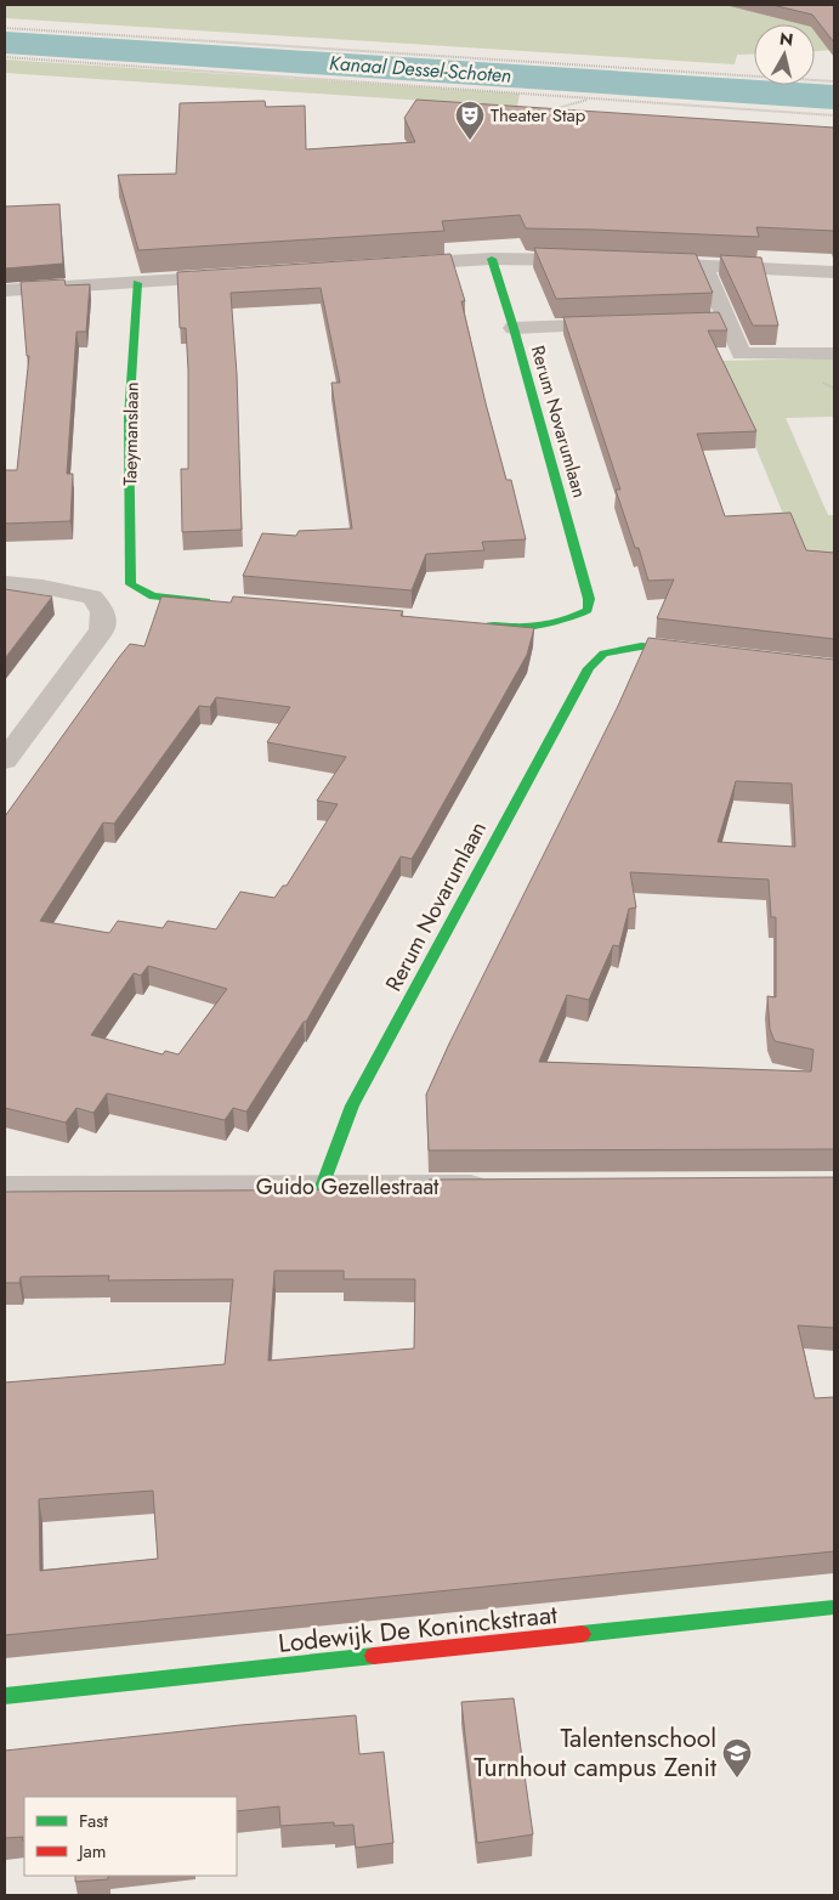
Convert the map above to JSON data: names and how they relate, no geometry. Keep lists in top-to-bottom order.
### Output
{
  "streets": {
    "street": [
      "Rerum Novarumlaan",
      "Taeymanslaan",
      "Guido Gezellestraat",
      "Lodewijk De Koninckstraat"
    ]
  },
  "crossings": [
    ["Rerum Novarumlaan", "Guido Gezellestraat"]
  ],
  "water": ["Kanaal Dessel-Schoten"],
  "places": {
    "theatre": ["Theater Stap"],
    "school or university": ["Talentenschool Turnhout campus Zenit"]
  },
  "legend": ["Fast", "Jam"],
  "north": "top"
}
